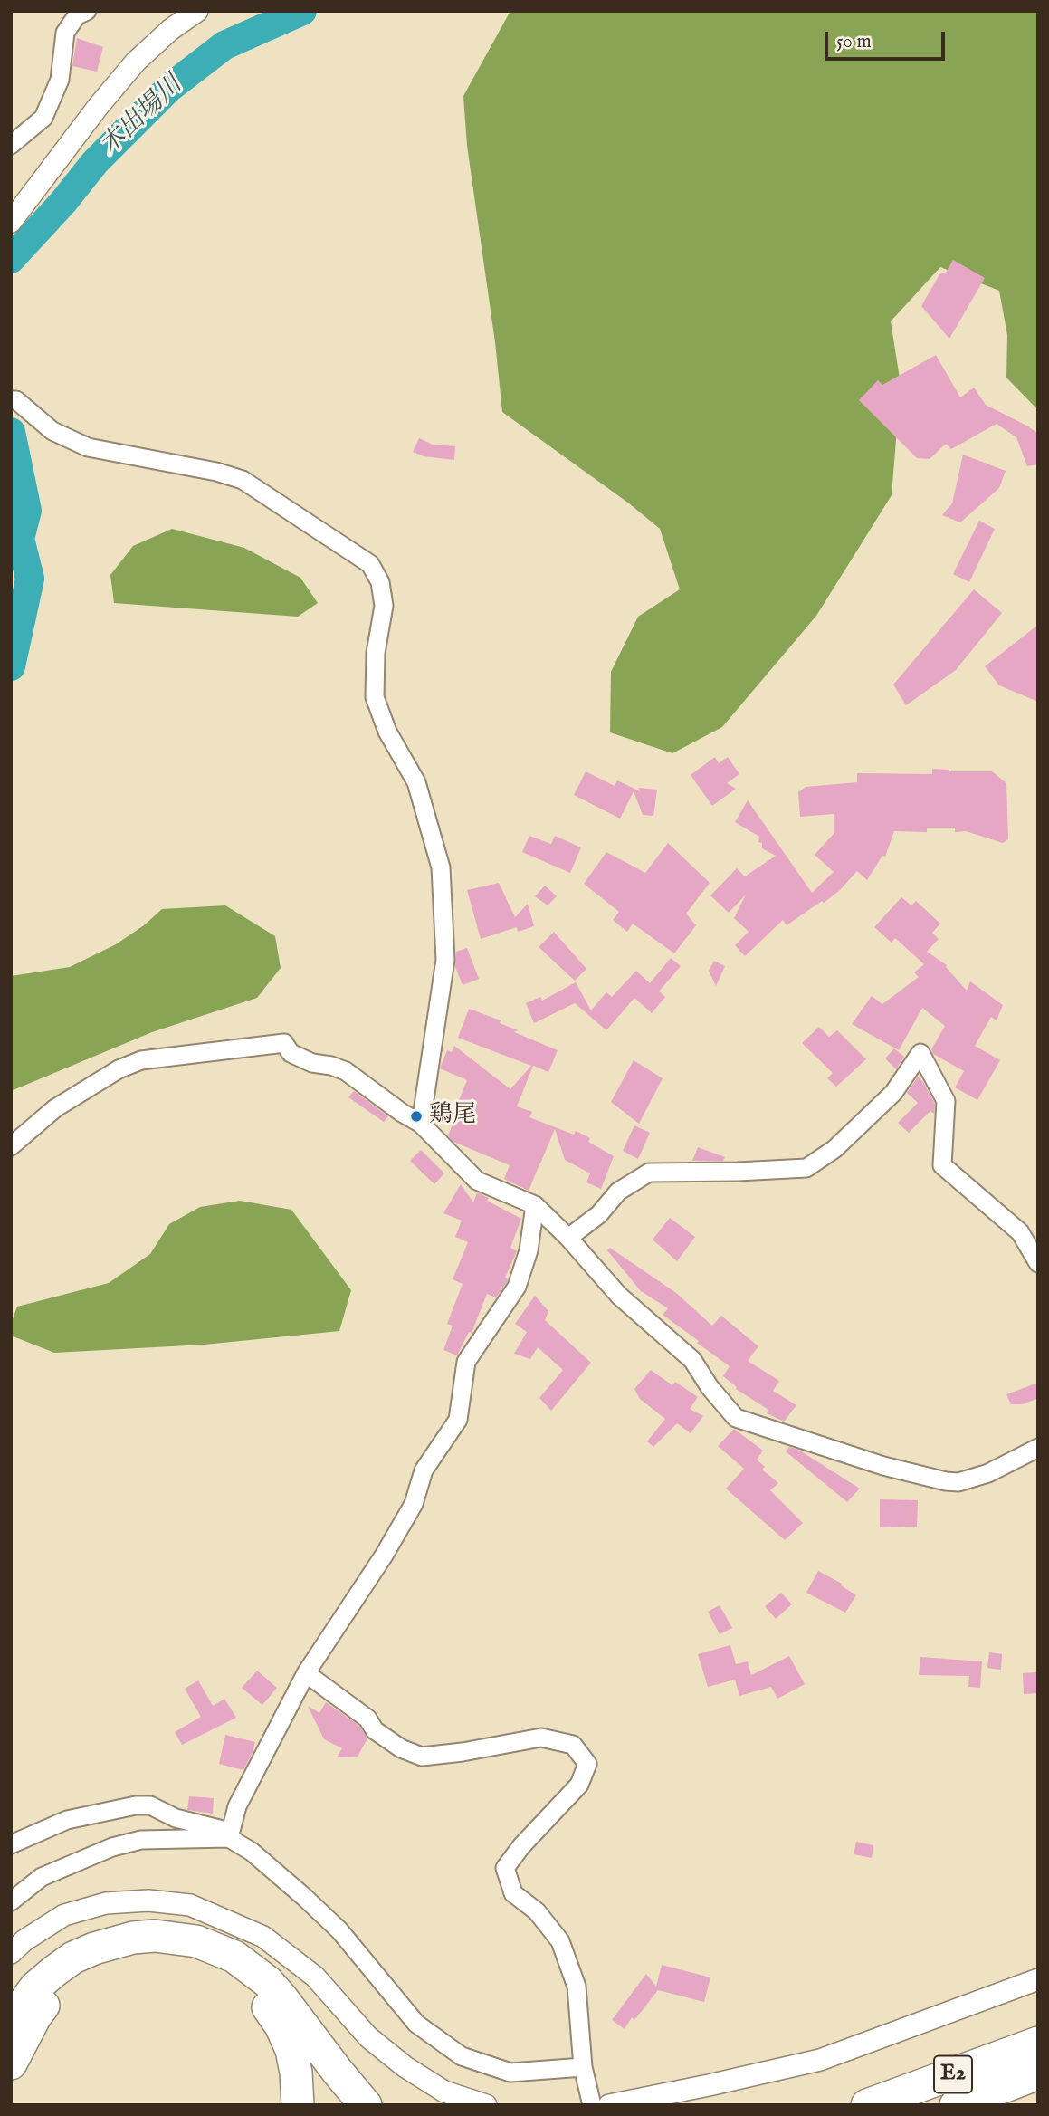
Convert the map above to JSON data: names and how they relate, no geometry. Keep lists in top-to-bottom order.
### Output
{
  "streets": {
    "highway": ["E2"]
  },
  "water": ["木出場川"],
  "places": ["鶏尾"],
  "scale_bar": "50 m"
}
